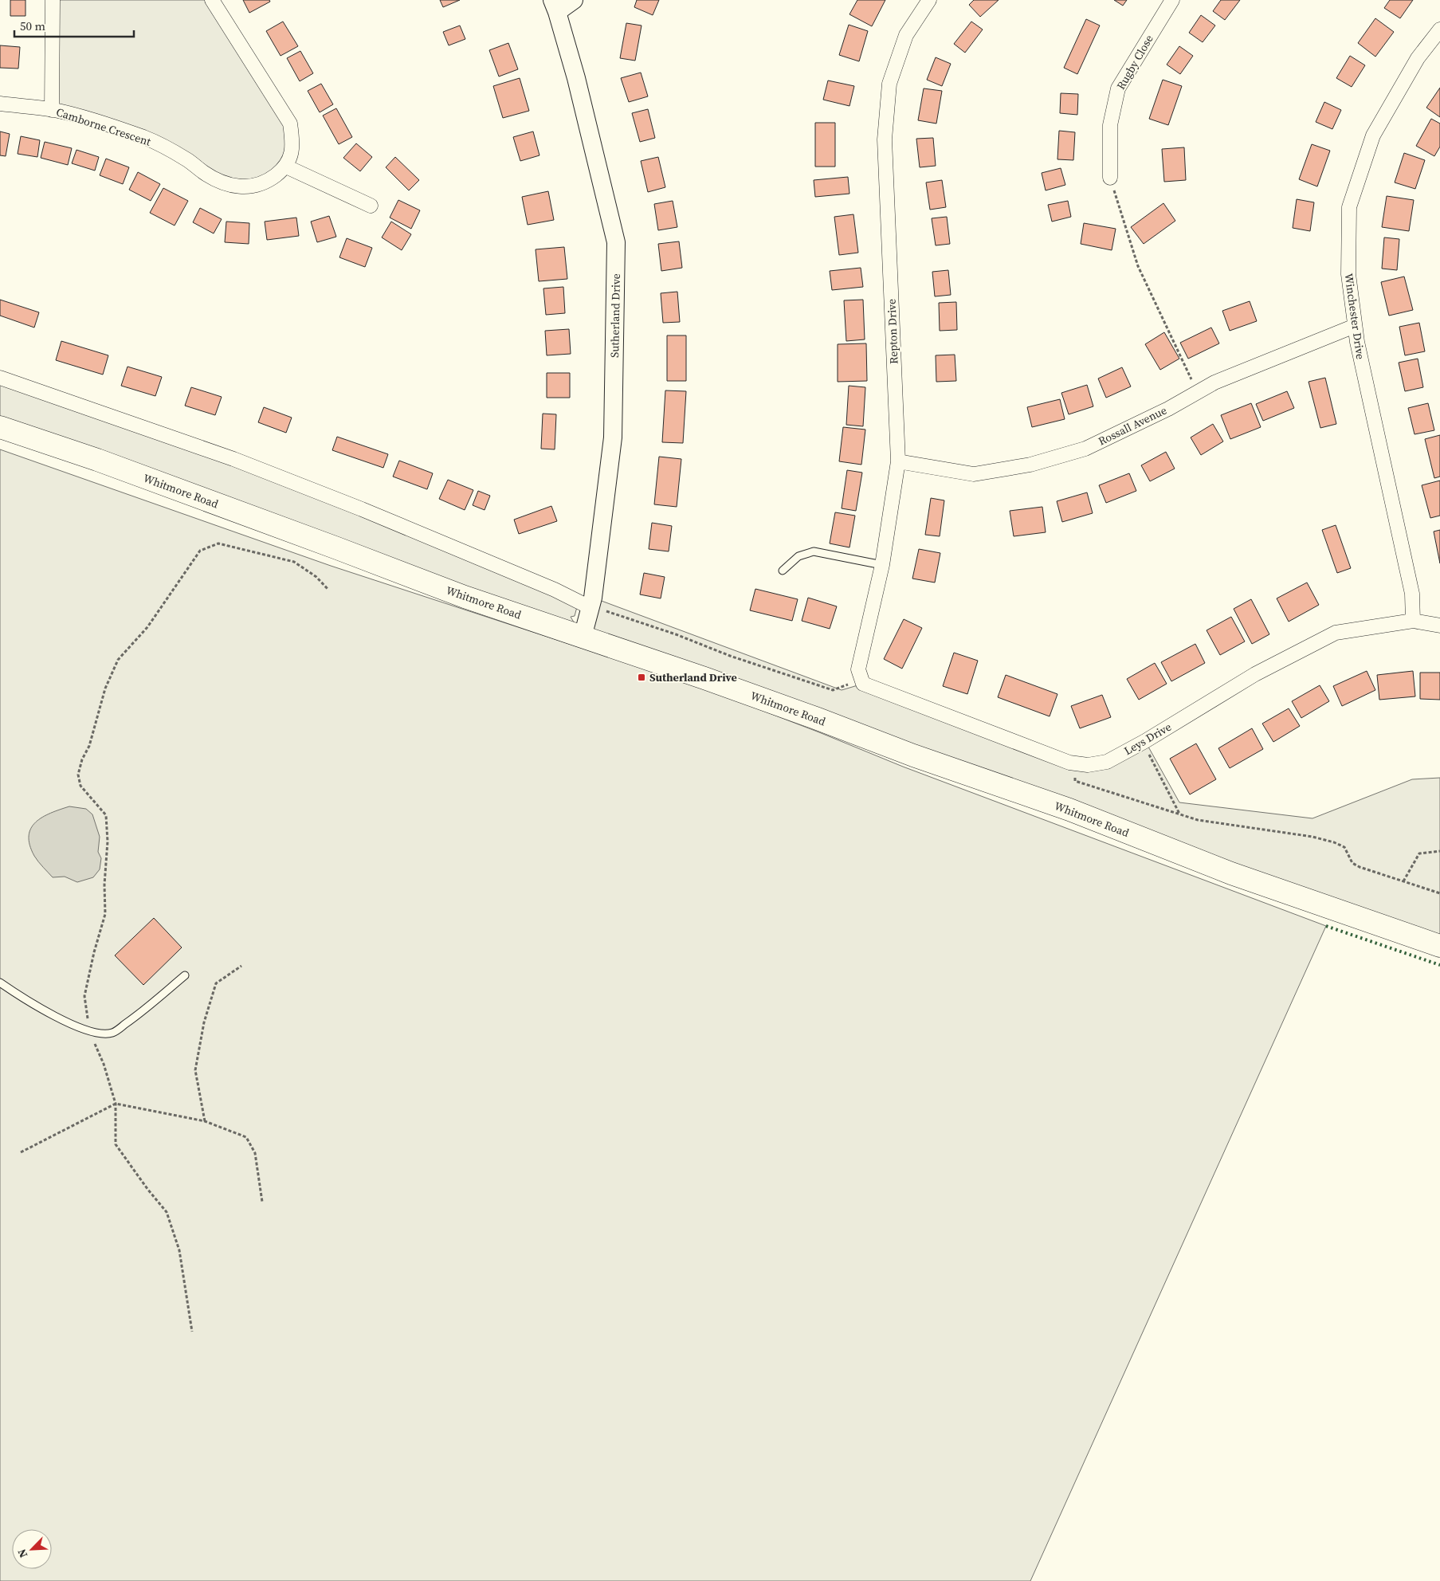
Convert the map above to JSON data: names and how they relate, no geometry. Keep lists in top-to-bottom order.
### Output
{
  "streets": {
    "highway": ["Whitmore Road"],
    "street": [
      "Rugby Close",
      "Camborne Crescent",
      "Sutherland Drive",
      "Winchester Drive",
      "Repton Drive",
      "Rossall Avenue",
      "Leys Drive"
    ]
  },
  "crossings": [
    ["Sutherland Drive", "Whitmore Road"],
    ["Winchester Drive", "Rossall Avenue"],
    ["Winchester Drive", "Leys Drive"],
    ["Repton Drive", "Rossall Avenue"],
    ["Repton Drive", "Leys Drive"]
  ],
  "places": {
    "transit": ["Sutherland Drive"]
  },
  "scale_bar": "50 m",
  "north": "bottom left"
}
